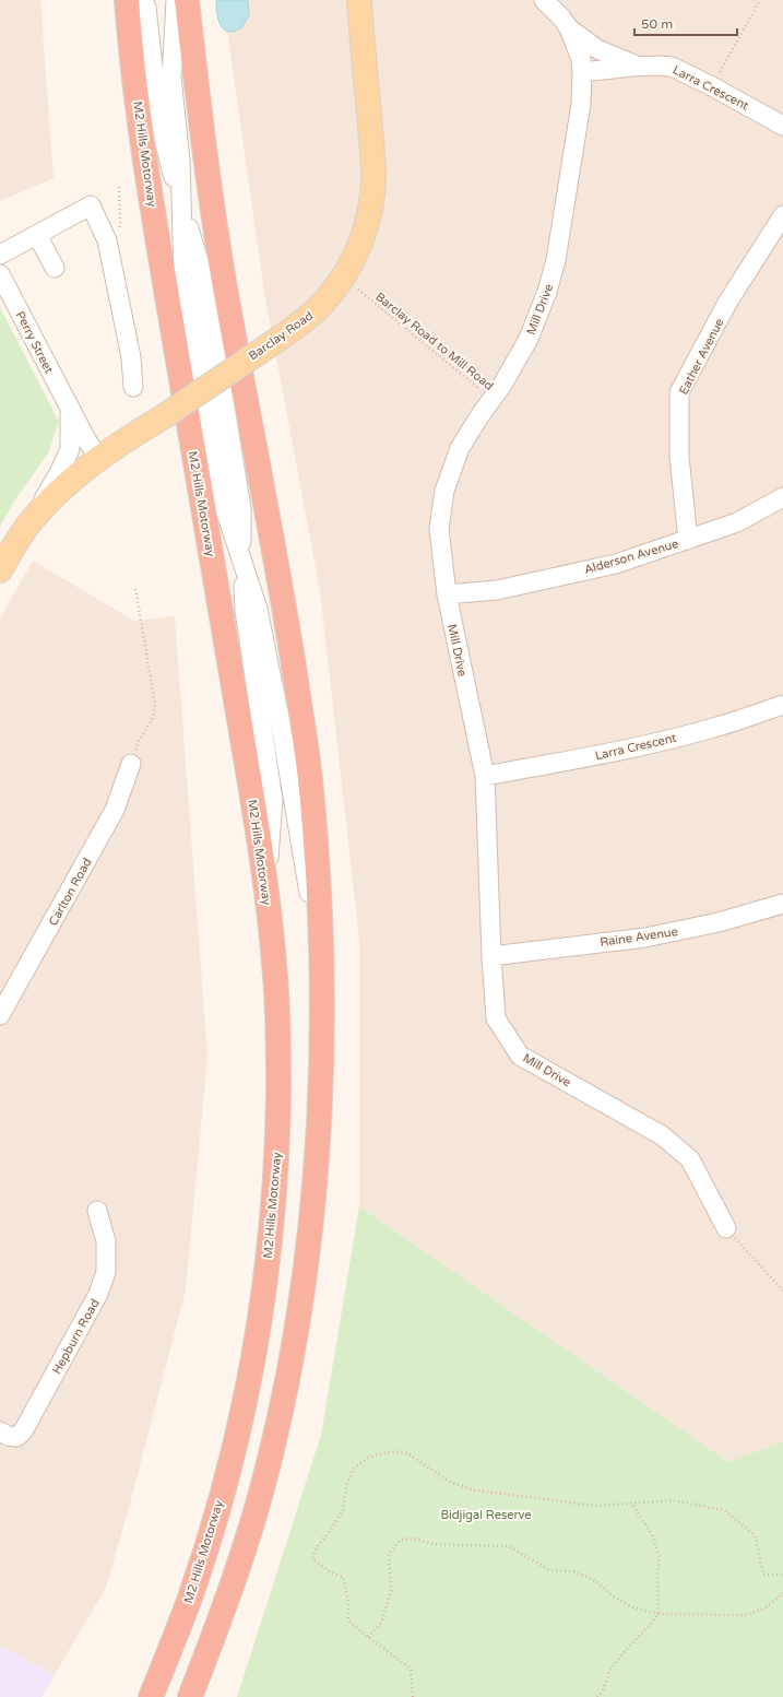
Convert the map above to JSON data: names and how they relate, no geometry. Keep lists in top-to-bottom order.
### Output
{
  "streets": {
    "highway": ["M2 Hills Motorway"],
    "main road": ["Barclay Road"],
    "street": [
      "Larra Crescent",
      "Mill Drive",
      "Perry Street",
      "Eather Avenue",
      "Alderson Avenue",
      "Carlton Road",
      "Raine Avenue",
      "Hepburn Road"
    ],
    "path": ["Barclay Road to Mill Road"]
  },
  "crossings": [
    ["Larra Crescent", "Mill Drive"],
    ["Mill Drive", "Barclay Road to Mill Road"],
    ["Mill Drive", "Alderson Avenue"],
    ["Mill Drive", "Raine Avenue"],
    ["Barclay Road", "Perry Street"],
    ["Eather Avenue", "Alderson Avenue"]
  ],
  "parks": ["Bidjigal Reserve"],
  "scale_bar": "50 m"
}
